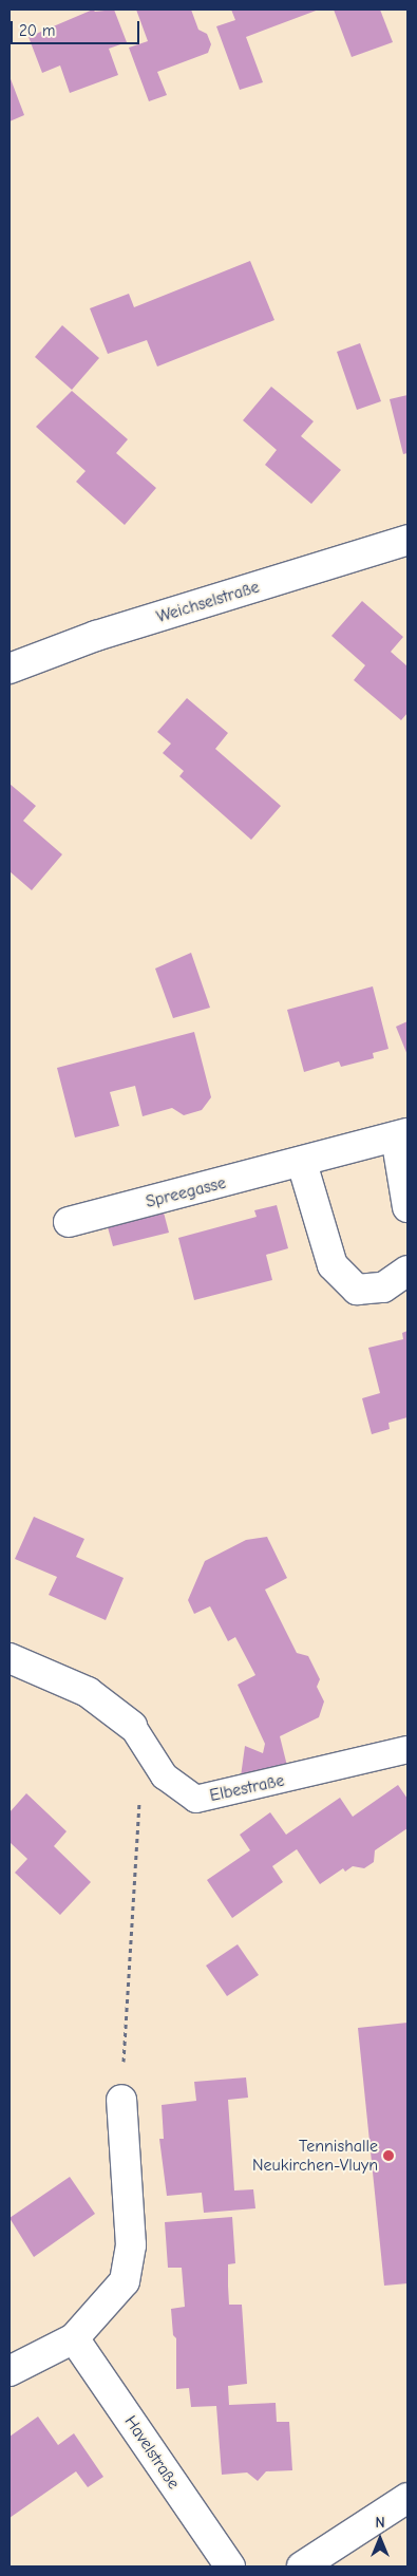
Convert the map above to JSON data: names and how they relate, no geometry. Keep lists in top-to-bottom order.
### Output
{
  "streets": {
    "street": [
      "Weichselstraße",
      "Spreegasse",
      "Elbestraße",
      "Havelstraße"
    ]
  },
  "places": ["Tennishalle Neukirchen-Vluyn"],
  "scale_bar": "20 m",
  "north": "top"
}
